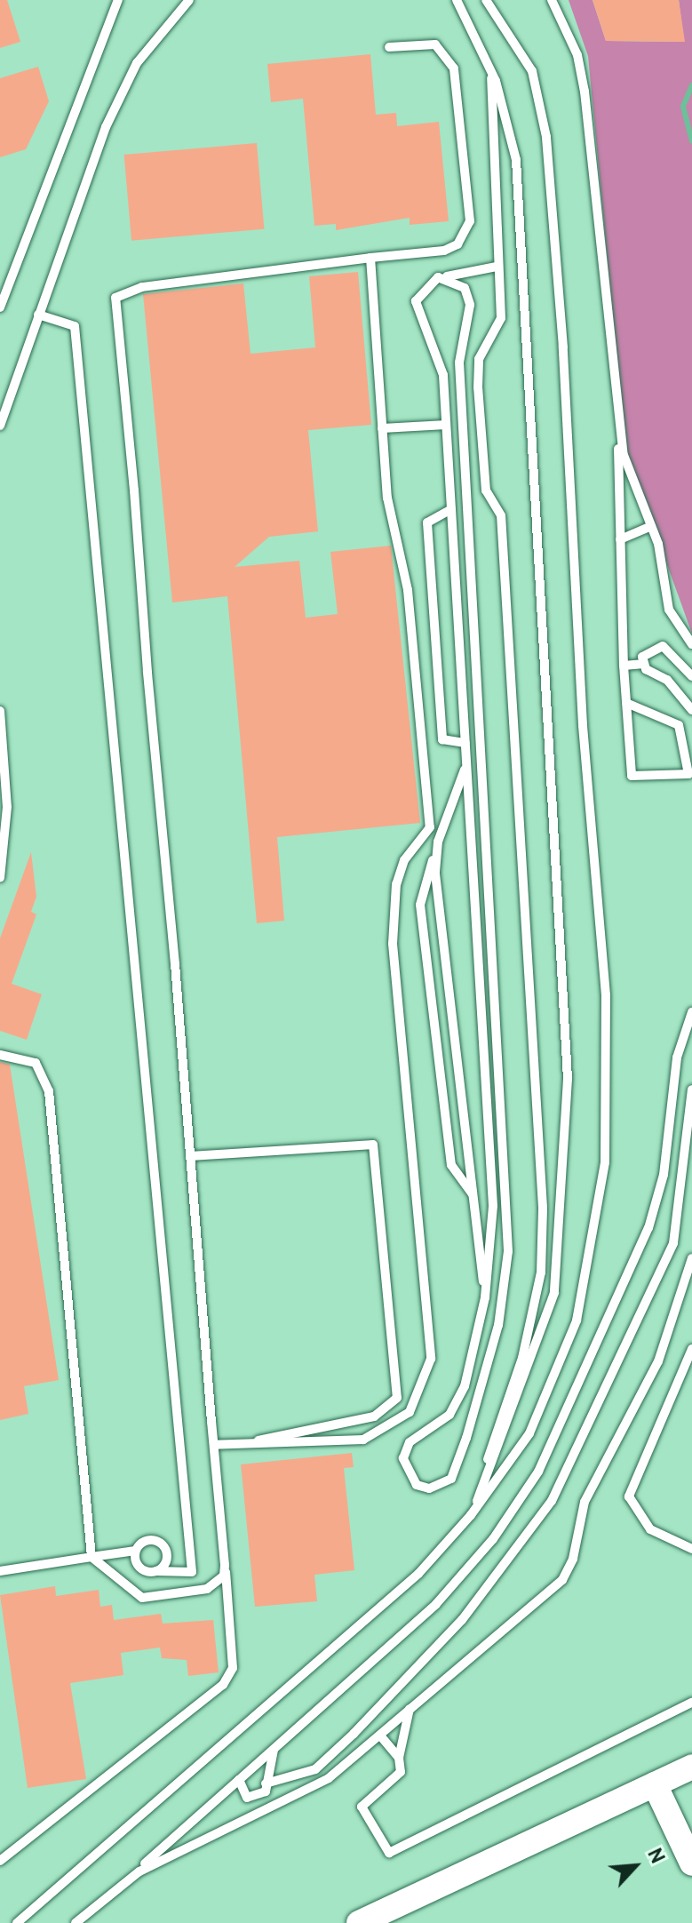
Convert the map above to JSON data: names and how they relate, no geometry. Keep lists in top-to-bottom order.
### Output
{
  "north": "top right"
}
